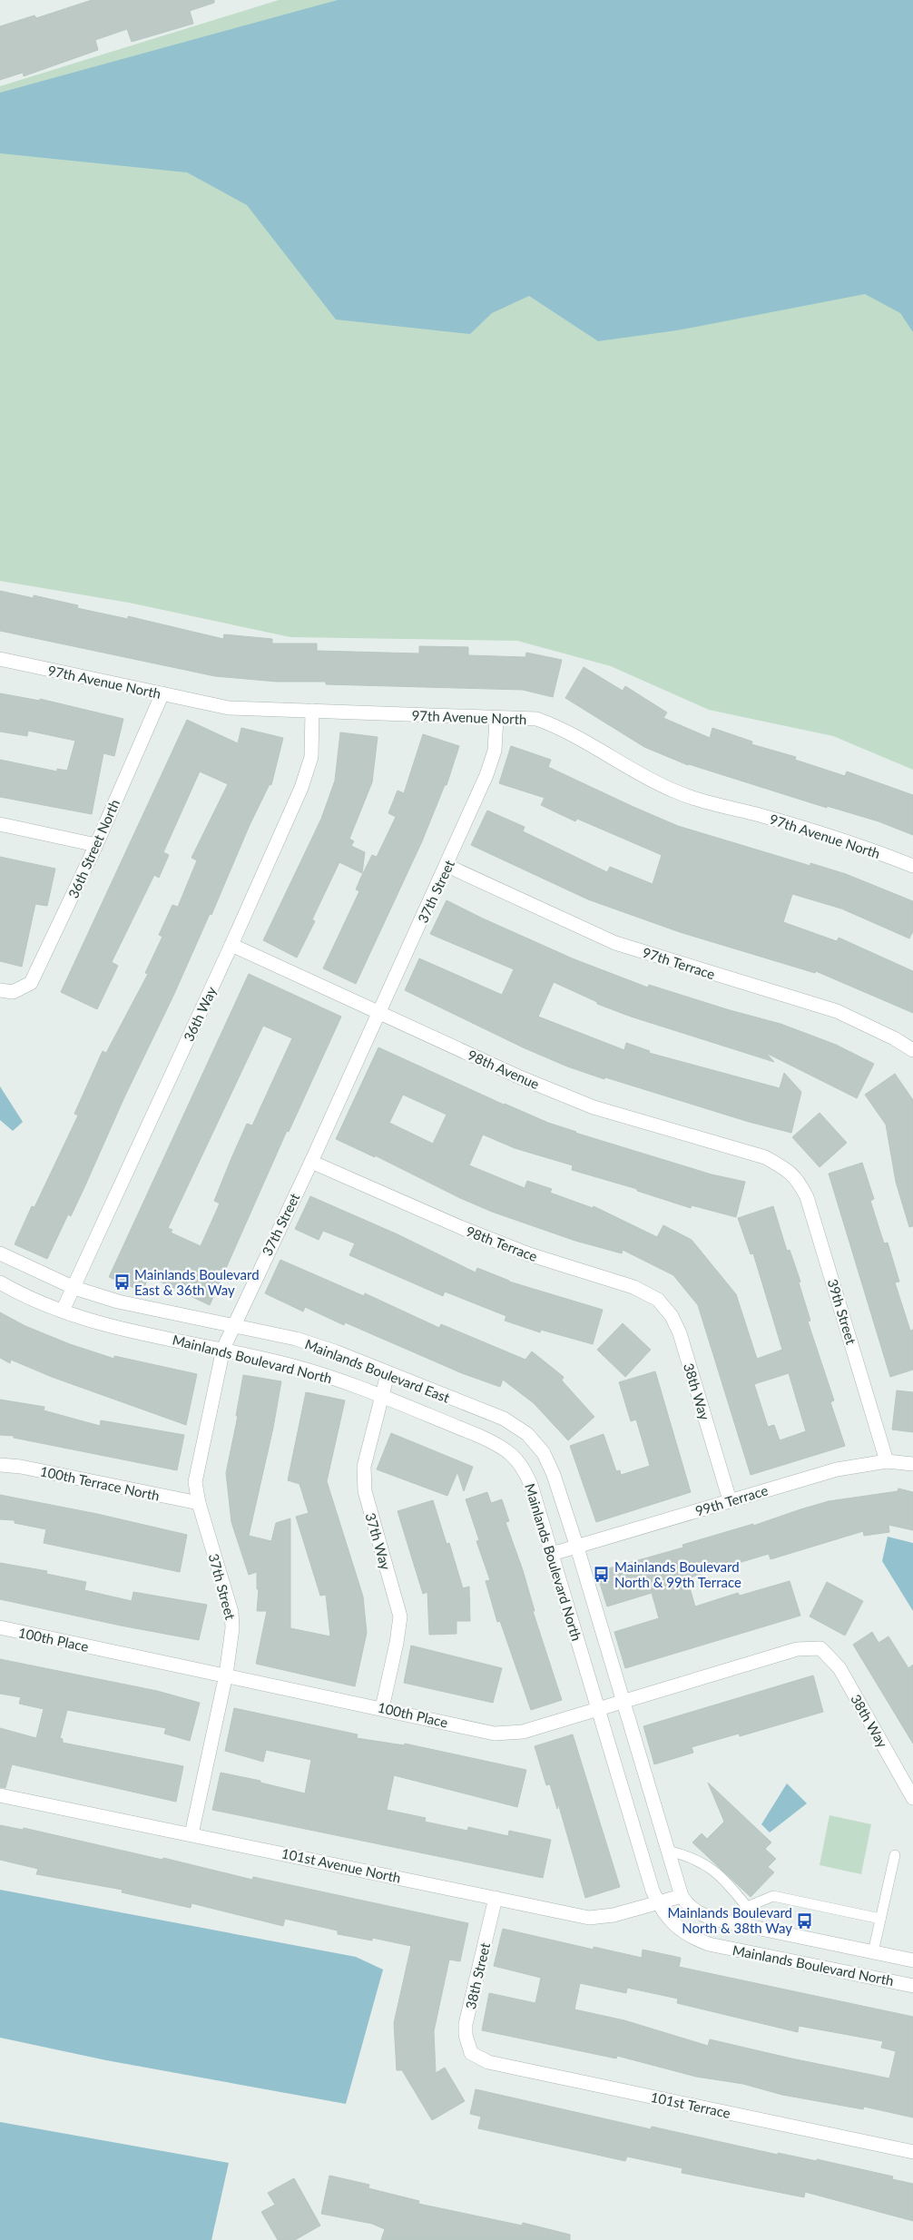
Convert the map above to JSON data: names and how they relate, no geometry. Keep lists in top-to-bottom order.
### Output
{
  "streets": {
    "street": [
      "97th Avenue North",
      "36th Street North",
      "37th Street",
      "97th Terrace",
      "36th Way",
      "98th Avenue",
      "98th Terrace",
      "39th Street",
      "Mainlands Boulevard North",
      "Mainlands Boulevard East",
      "38th Way",
      "100th Terrace North",
      "99th Terrace",
      "37th Way",
      "100th Place",
      "101st Avenue North",
      "38th Street",
      "101st Terrace"
    ]
  },
  "crossings": [
    ["97th Avenue North", "36th Street North"],
    ["97th Avenue North", "37th Street"],
    ["97th Avenue North", "36th Way"],
    ["37th Street", "97th Terrace"],
    ["37th Street", "98th Avenue"],
    ["37th Street", "98th Terrace"],
    ["37th Street", "Mainlands Boulevard North"],
    ["37th Street", "Mainlands Boulevard East"],
    ["37th Street", "100th Terrace North"],
    ["37th Street", "100th Place"],
    ["37th Street", "101st Avenue North"],
    ["36th Way", "98th Avenue"],
    ["36th Way", "Mainlands Boulevard North"],
    ["36th Way", "Mainlands Boulevard East"],
    ["98th Avenue", "39th Street"],
    ["98th Terrace", "38th Way"],
    ["39th Street", "99th Terrace"],
    ["Mainlands Boulevard North", "Mainlands Boulevard East"],
    ["Mainlands Boulevard North", "99th Terrace"],
    ["Mainlands Boulevard North", "37th Way"],
    ["Mainlands Boulevard North", "100th Place"],
    ["Mainlands Boulevard North", "101st Avenue North"],
    ["Mainlands Boulevard East", "99th Terrace"],
    ["Mainlands Boulevard East", "37th Way"],
    ["38th Way", "99th Terrace"],
    ["38th Way", "100th Place"],
    ["37th Way", "100th Place"],
    ["101st Avenue North", "38th Street"],
    ["38th Street", "101st Terrace"]
  ],
  "places": {
    "bus stop": ["Mainlands Boulevard East & 36th Way", "Mainlands Boulevard North & 99th Terrace", "Mainlands Boulevard North & 38th Way"]
  }
}
